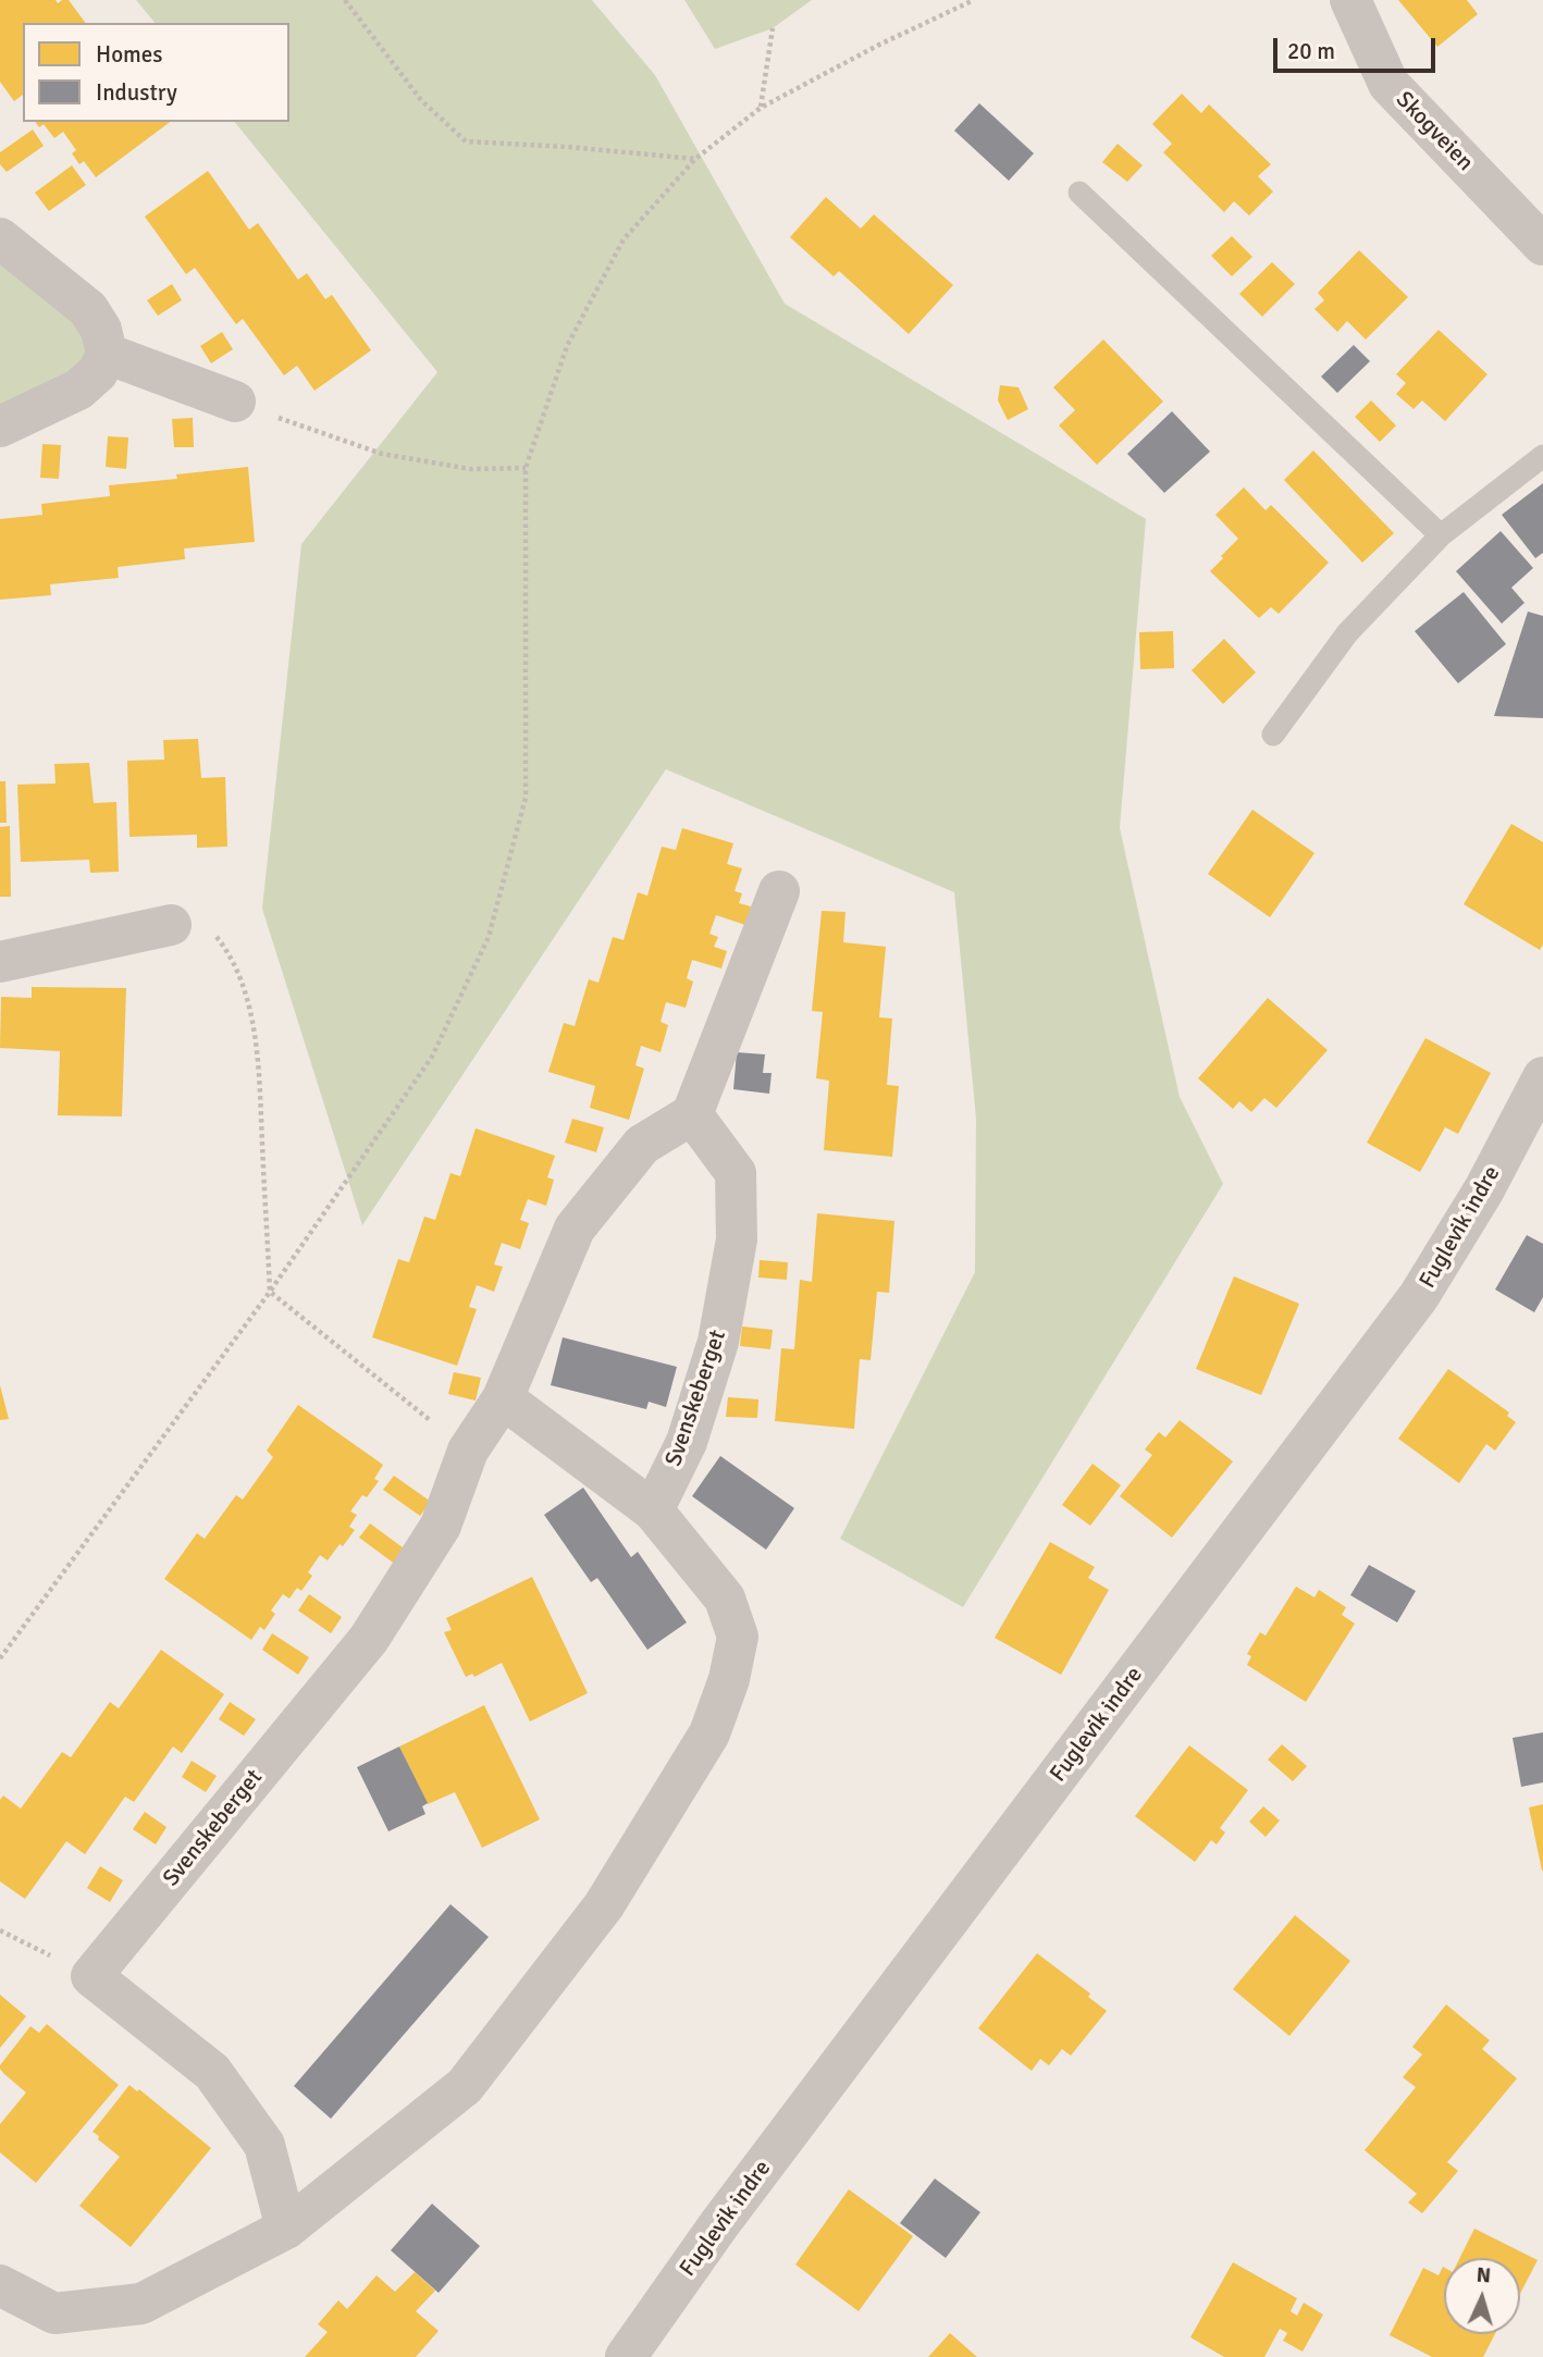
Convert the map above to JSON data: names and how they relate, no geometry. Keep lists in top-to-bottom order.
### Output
{
  "streets": {
    "street": ["Skogveien", "Fuglevik indre", "Svenskeberget"]
  },
  "legend": ["Homes", "Industry"],
  "scale_bar": "20 m",
  "north": "top"
}
